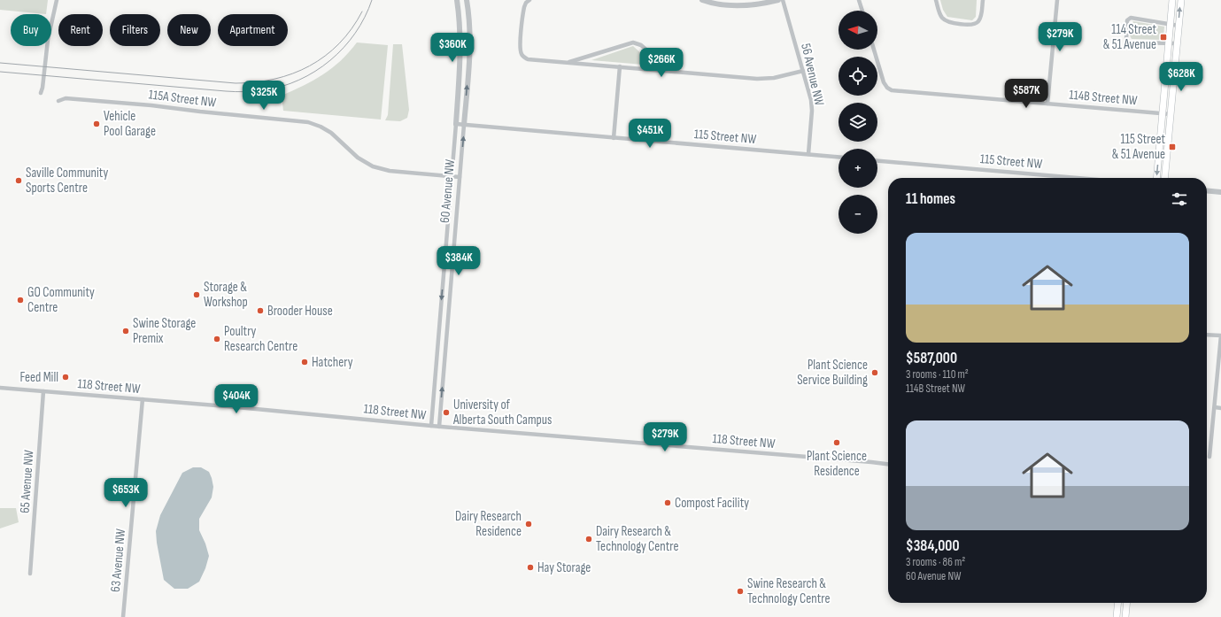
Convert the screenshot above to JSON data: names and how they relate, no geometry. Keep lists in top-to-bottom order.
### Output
{
  "streets": {
    "street": [
      "56 Avenue NW",
      "114B Street NW",
      "115A Street NW",
      "115 Street NW",
      "60 Avenue NW",
      "118 Street NW",
      "65 Avenue NW",
      "63 Avenue NW"
    ]
  },
  "crossings": [
    ["56 Avenue NW", "115 Street NW"],
    ["115A Street NW", "60 Avenue NW"],
    ["115 Street NW", "60 Avenue NW"],
    ["60 Avenue NW", "118 Street NW"],
    ["118 Street NW", "65 Avenue NW"],
    ["118 Street NW", "63 Avenue NW"]
  ],
  "places": {
    "transit": ["114 Street & 51 Avenue", "115 Street & 51 Avenue"],
    "other": [
      "Vehicle Pool Garage",
      "Saville Community Sports Centre",
      "Storage & Workshop",
      "GO Community Centre",
      "Brooder House",
      "Swine Storage Premix",
      "Poultry Research Centre",
      "Hatchery",
      "Plant Science Service Building",
      "Feed Mill",
      "University of Alberta South Campus",
      "Plant Science Residence",
      "Compost Facility",
      "Dairy Research Residence",
      "Dairy Research & Technology Centre",
      "Hay Storage",
      "Swine Research & Technology Centre"
    ]
  },
  "north": "left",
  "page": {
    "map_buttons": ["+", "−"],
    "chip": [
      "Buy",
      "Rent",
      "Filters",
      "New",
      "Apartment"
    ],
    "price": [
      "$279K",
      "$360K",
      "$266K",
      "$628K",
      "$587K",
      "$325K",
      "$451K",
      "$384K",
      "$404K",
      "$279K",
      "$653K"
    ],
    "heading": "11 homes",
    "list": [
      {
        "name": "$587,000",
        "note": "3 rooms · 110 m² · 114B Street NW"
      },
      {
        "name": "$384,000",
        "note": "3 rooms · 86 m² · 60 Avenue NW"
      }
    ]
  }
}
